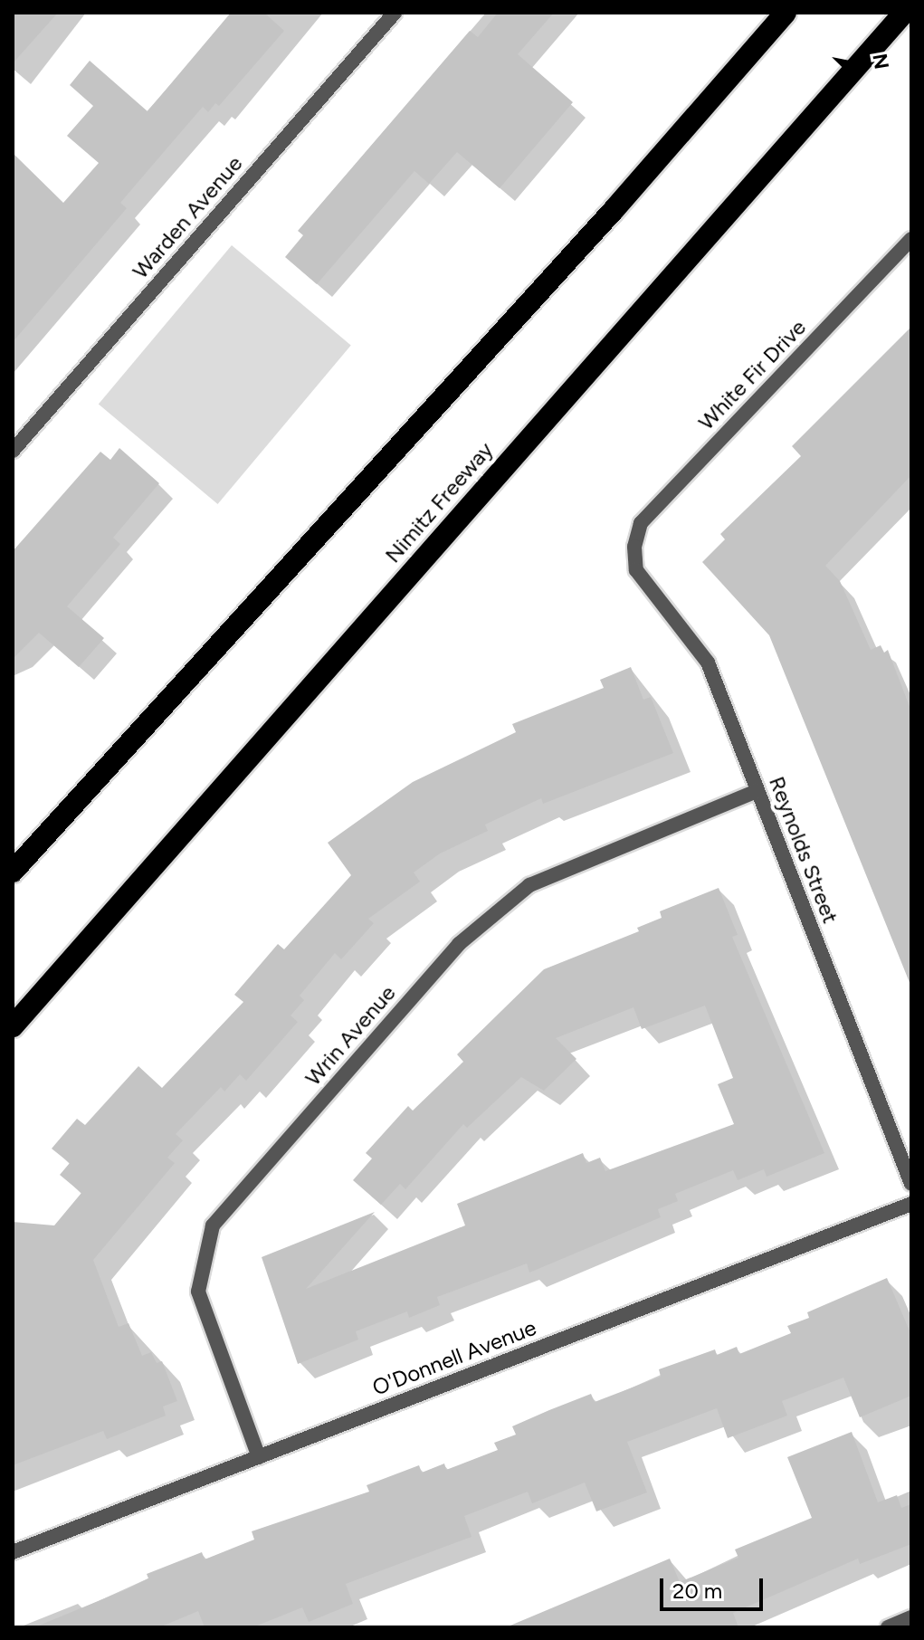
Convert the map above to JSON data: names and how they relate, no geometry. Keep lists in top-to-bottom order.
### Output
{
  "streets": {
    "highway": ["Nimitz Freeway"],
    "street": [
      "Warden Avenue",
      "White Fir Drive",
      "Reynolds Street",
      "Wrin Avenue",
      "O'Donnell Avenue"
    ]
  },
  "crossings": [
    ["White Fir Drive", "Reynolds Street"],
    ["Reynolds Street", "Wrin Avenue"],
    ["Wrin Avenue", "O'Donnell Avenue"]
  ],
  "scale_bar": "20 m",
  "north": "right"
}
